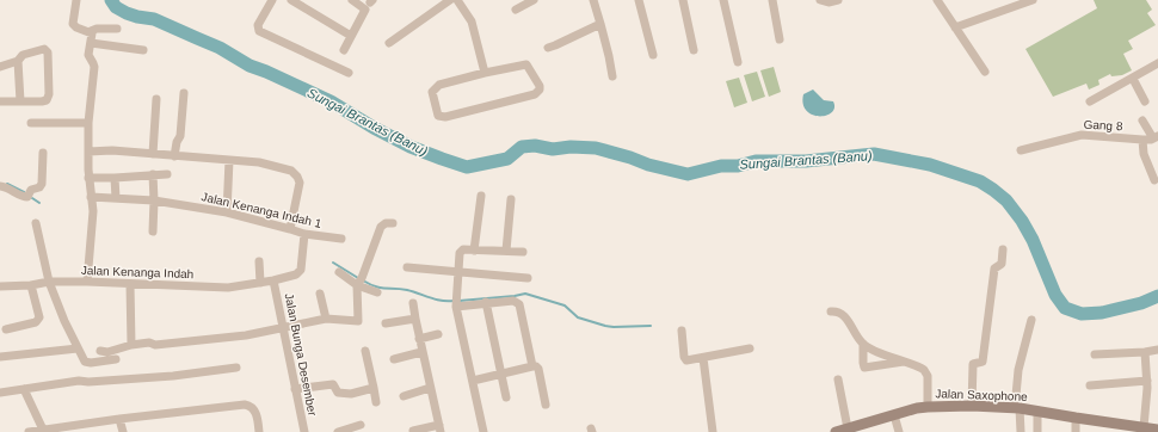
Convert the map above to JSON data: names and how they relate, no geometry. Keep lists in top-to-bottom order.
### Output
{
  "streets": {
    "main road": ["Jalan Saxophone"],
    "street": [
      "Gang 8",
      "Jalan Kenanga Indah 1",
      "Jalan Kenanga Indah",
      "Jalan Bunga Desember"
    ]
  },
  "crossings": [
    ["Jalan Kenanga Indah 1", "Jalan Kenanga Indah"],
    ["Jalan Kenanga Indah", "Jalan Bunga Desember"]
  ],
  "water": ["Sungai Brantas (Banu)"]
}
